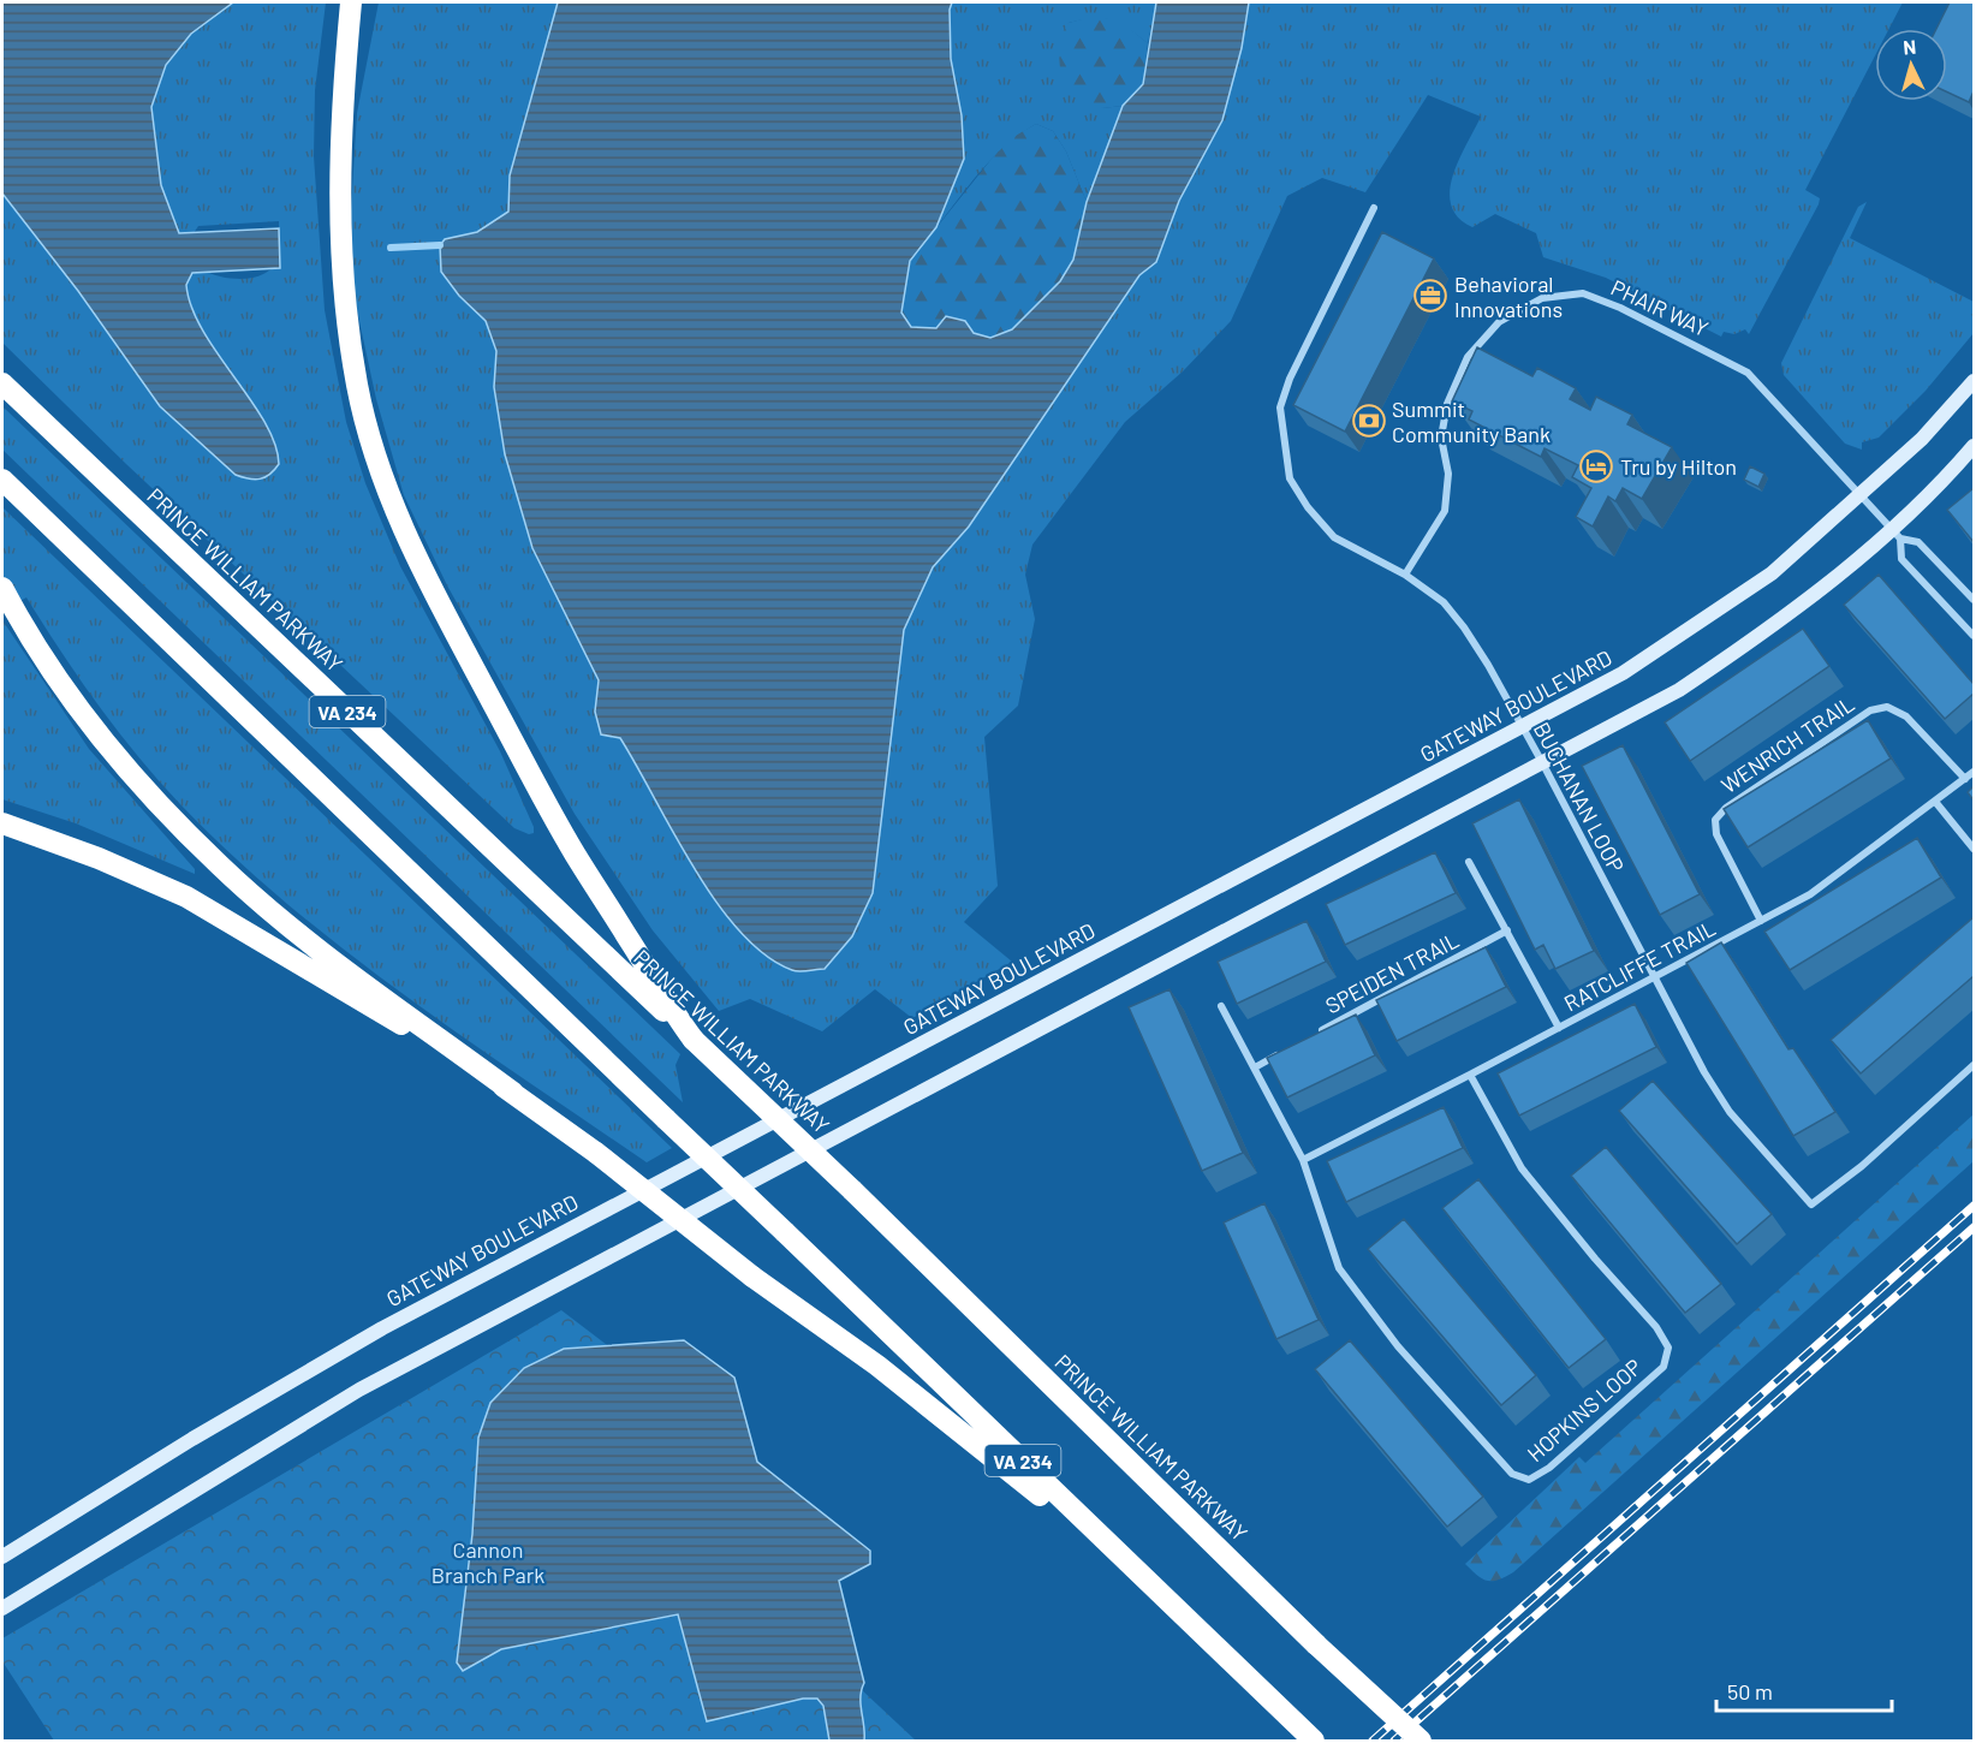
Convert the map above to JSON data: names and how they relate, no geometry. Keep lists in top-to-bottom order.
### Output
{
  "streets": {
    "highway": ["PRINCE WILLIAM PARKWAY", "VA 234"],
    "street": [
      "PHAIR WAY",
      "GATEWAY BOULEVARD",
      "WENRICH TRAIL",
      "BUCHANAN LOOP",
      "RATCLIFFE TRAIL",
      "SPEIDEN TRAIL",
      "HOPKINS LOOP"
    ]
  },
  "crossings": [
    ["PHAIR WAY", "GATEWAY BOULEVARD"],
    ["PHAIR WAY", "BUCHANAN LOOP"],
    ["GATEWAY BOULEVARD", "BUCHANAN LOOP"],
    ["WENRICH TRAIL", "RATCLIFFE TRAIL"],
    ["BUCHANAN LOOP", "RATCLIFFE TRAIL"],
    ["RATCLIFFE TRAIL", "HOPKINS LOOP"]
  ],
  "parks": ["Cannon Branch Park"],
  "places": {
    "office": ["Behavioral Innovations"],
    "bank": ["Summit Community Bank"],
    "hotel": ["Tru by Hilton"]
  },
  "scale_bar": "50 m",
  "north": "top"
}
